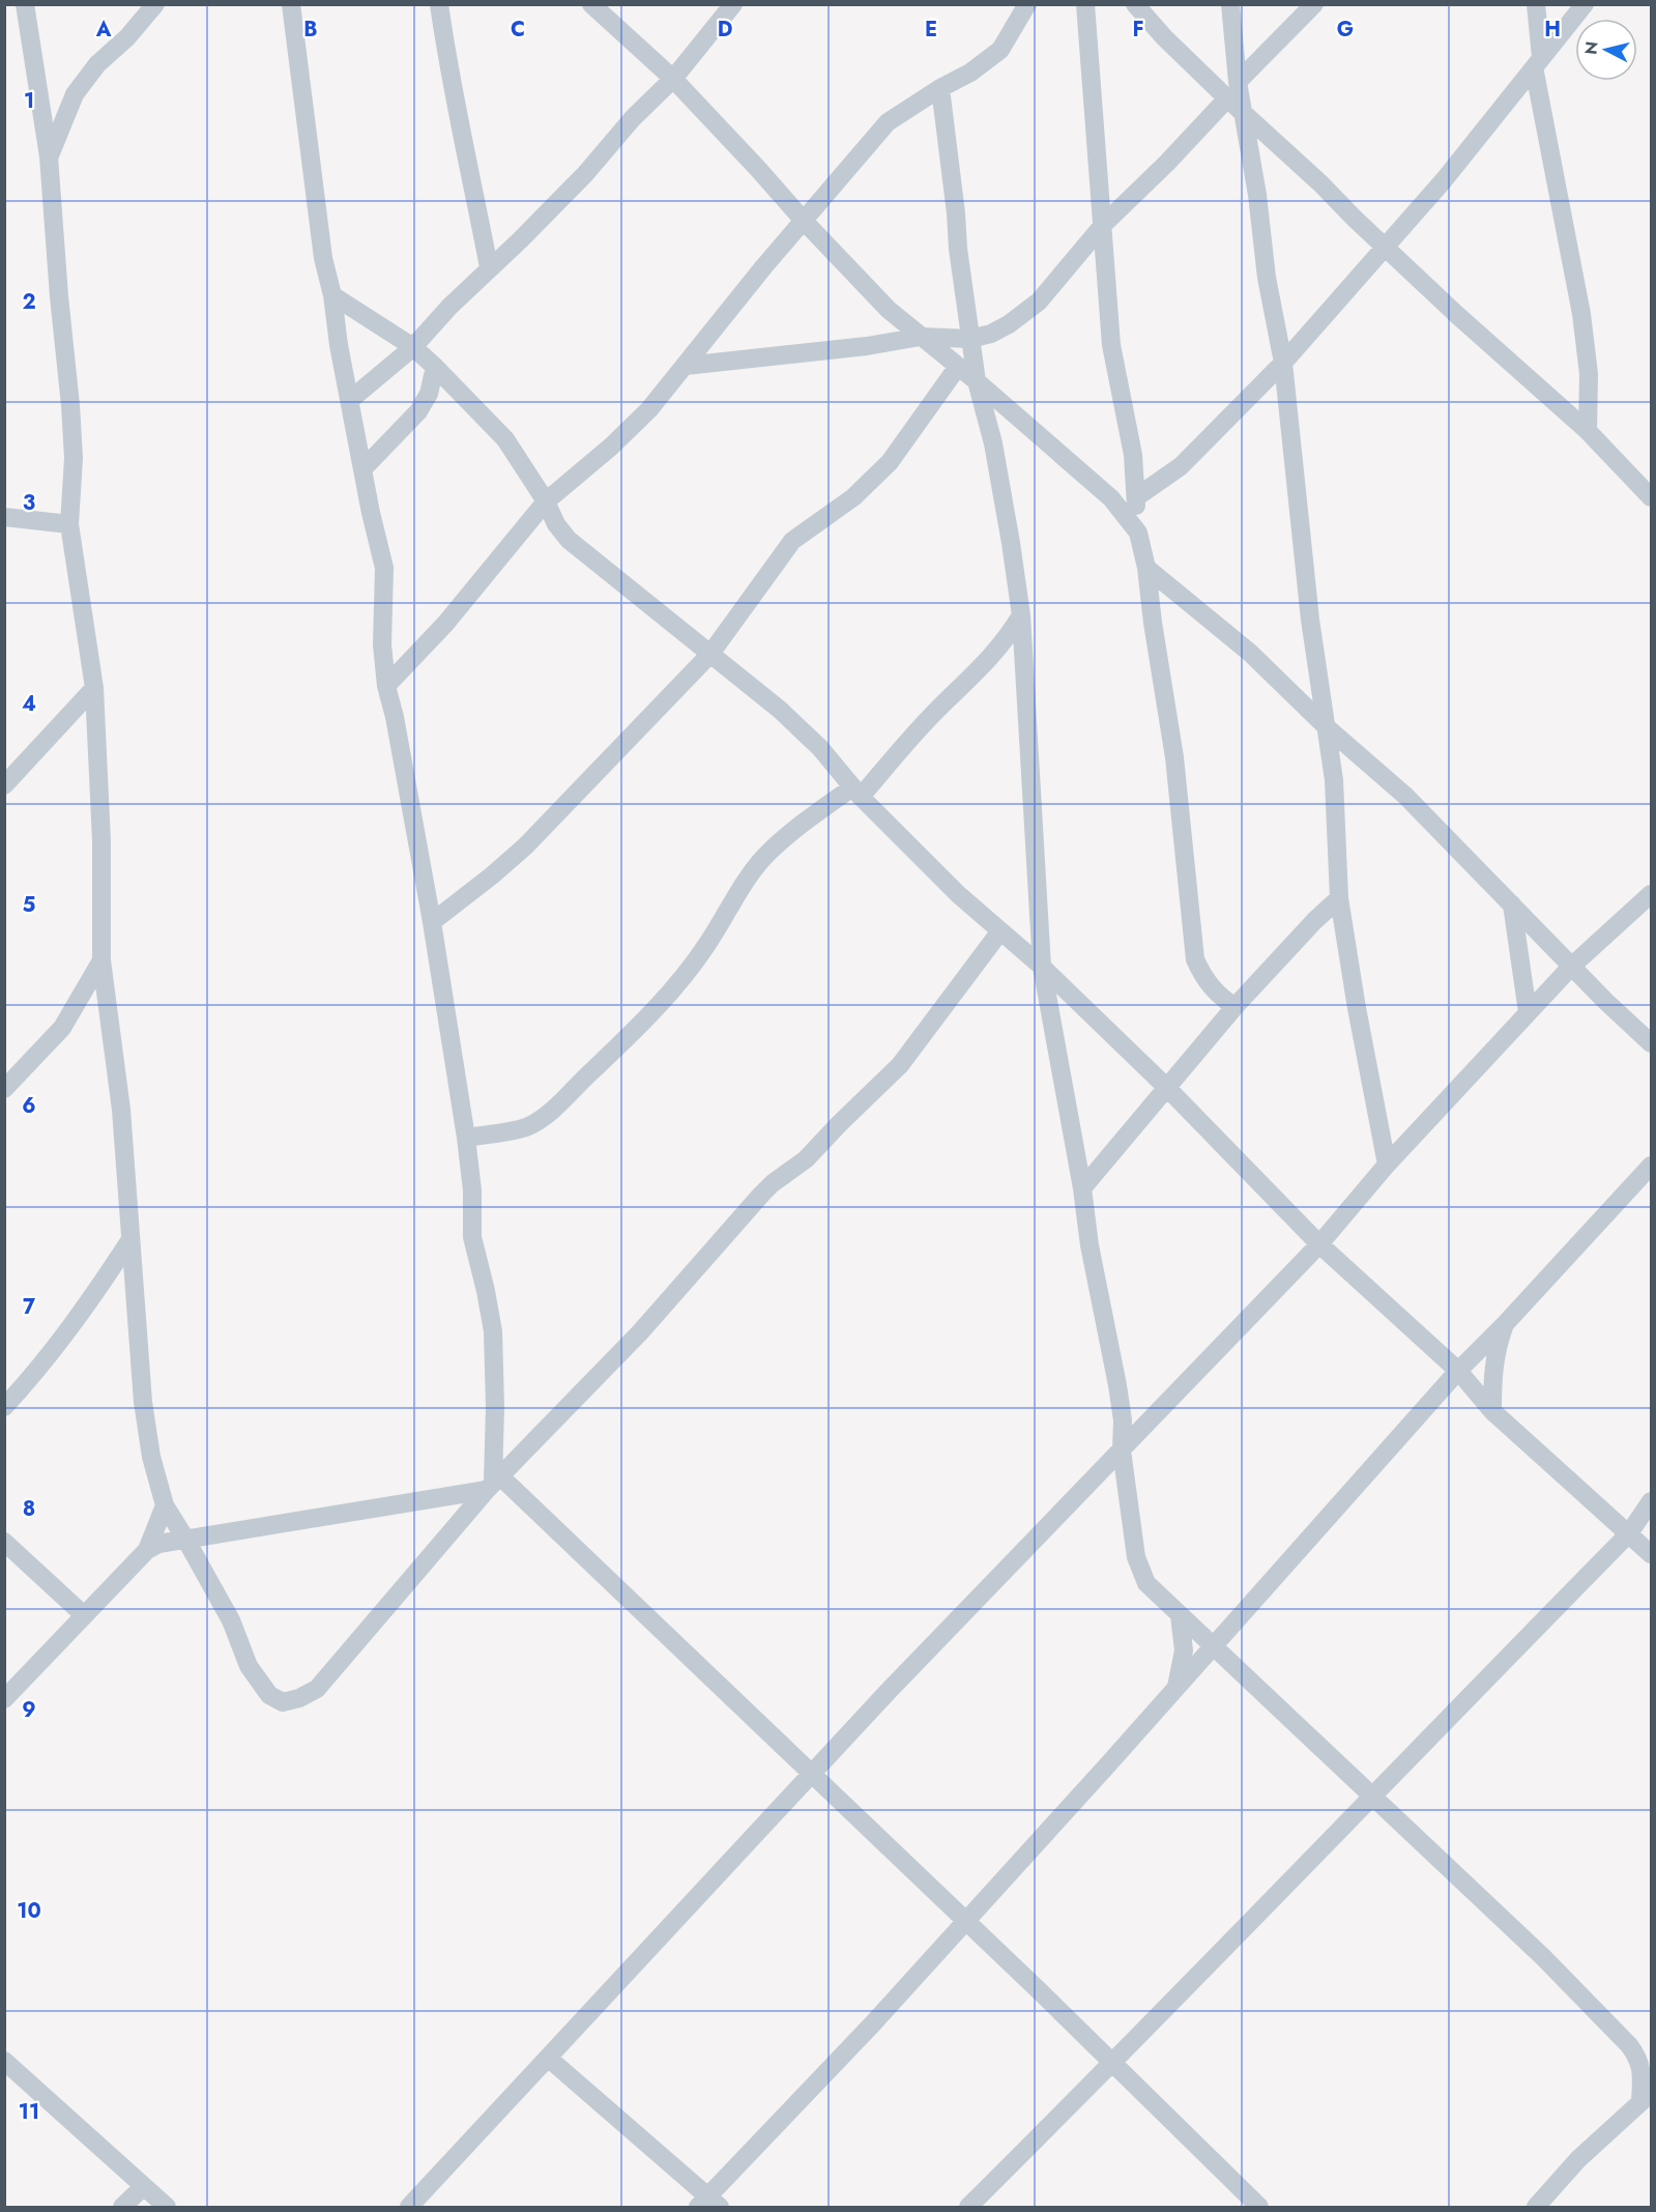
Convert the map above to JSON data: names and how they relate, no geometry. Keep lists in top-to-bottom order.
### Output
{
  "north": "left",
  "grid": {
    "columns": [
      "A",
      "B",
      "C",
      "D",
      "E",
      "F",
      "G",
      "H"
    ],
    "rows": [
      "1",
      "2",
      "3",
      "4",
      "5",
      "6",
      "7",
      "8",
      "9",
      "10",
      "11"
    ]
  }
}
